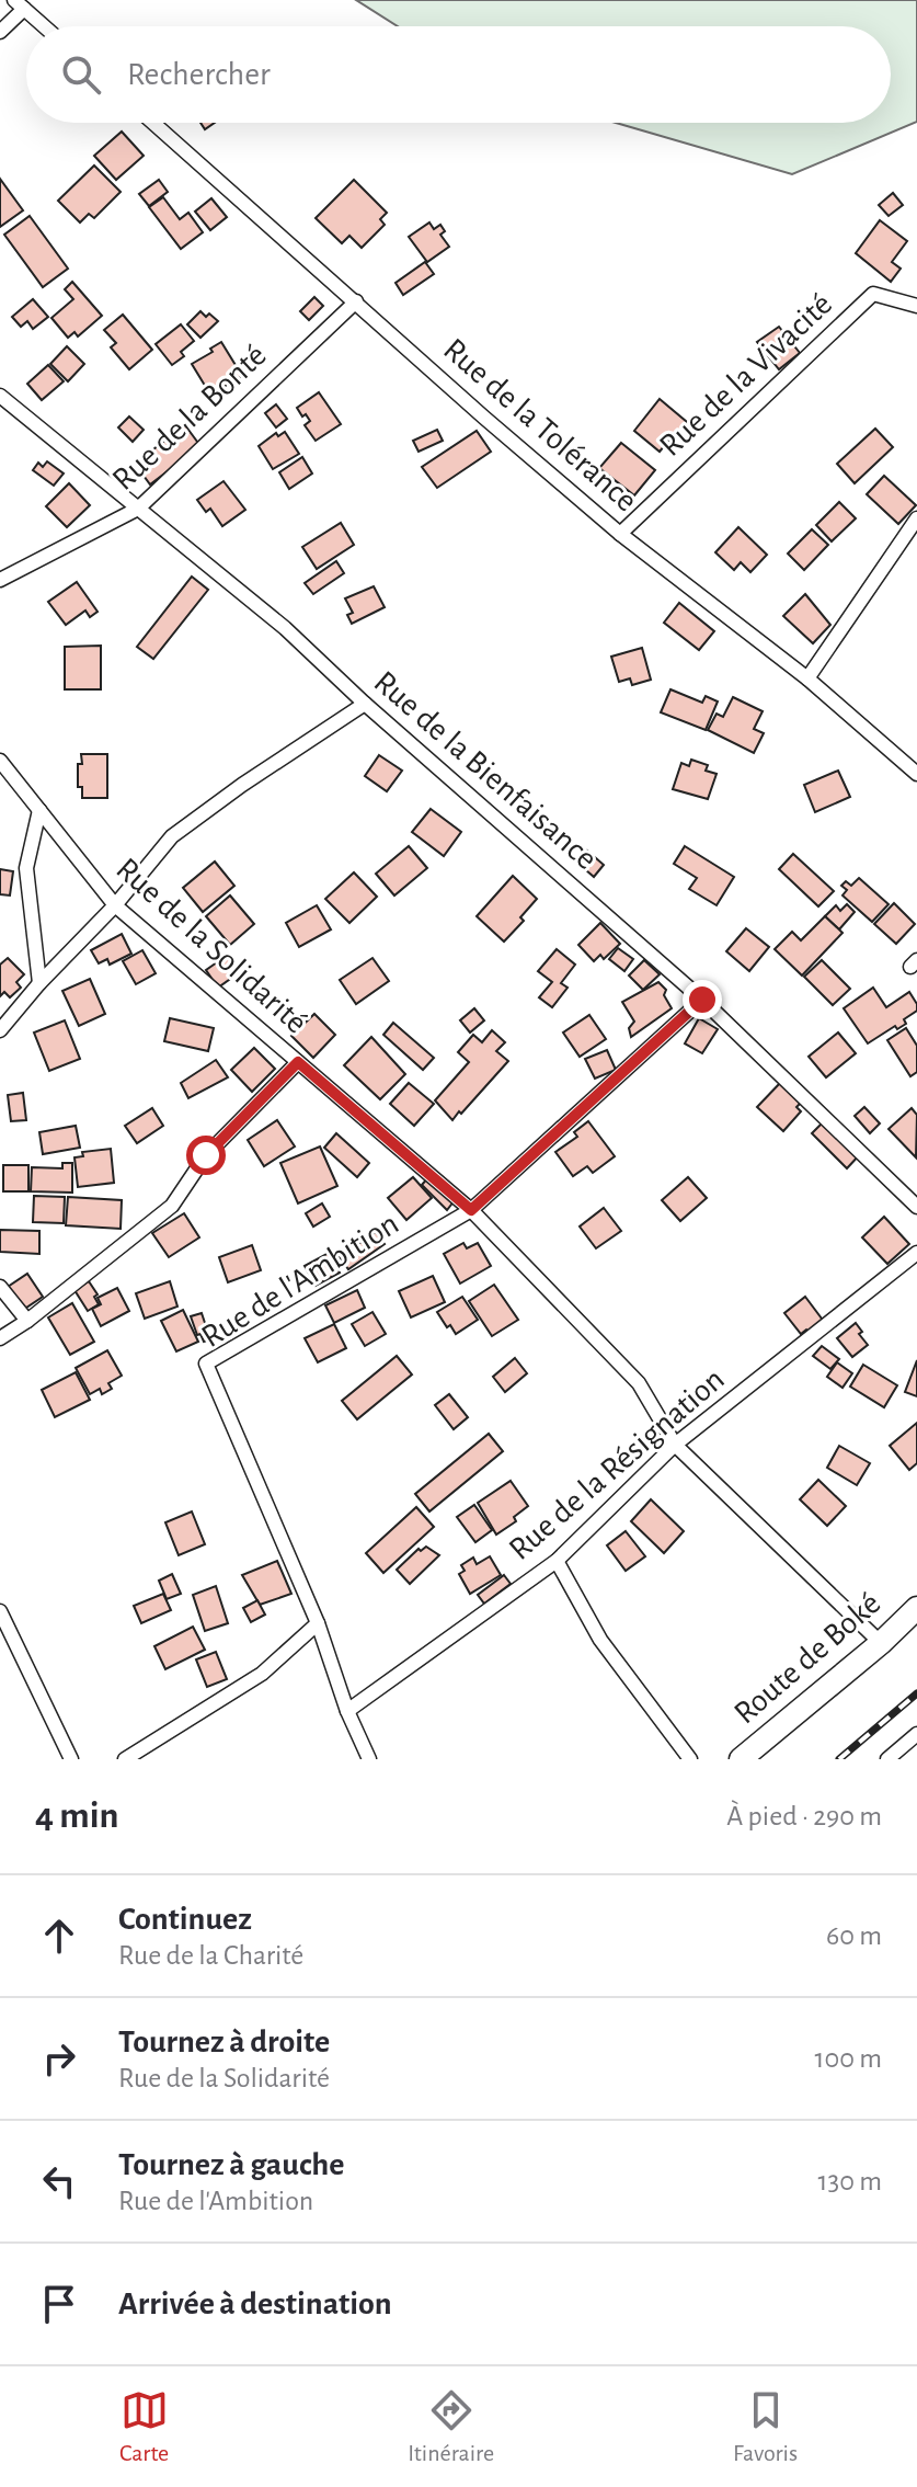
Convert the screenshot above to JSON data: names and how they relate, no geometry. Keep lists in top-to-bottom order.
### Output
{
  "streets": {
    "main road": ["Route de Boké"],
    "street": [
      "Rue de la Vivacité",
      "Rue de la Bonté",
      "Rue de la Tolérance",
      "Rue de la Bienfaisance",
      "Rue de la Solidarité",
      "Rue de l'Ambition",
      "Rue de la Résignation"
    ]
  },
  "crossings": [
    ["Rue de la Vivacité", "Rue de la Tolérance"],
    ["Rue de la Bonté", "Rue de la Tolérance"],
    ["Rue de la Bonté", "Rue de la Bienfaisance"],
    ["Rue de la Bienfaisance", "Rue de l'Ambition"],
    ["Rue de la Solidarité", "Rue de l'Ambition"],
    ["Rue de la Solidarité", "Rue de la Résignation"],
    ["Rue de la Solidarité", "Route de Boké"],
    ["Rue de l'Ambition", "Rue de la Résignation"]
  ],
  "page": {
    "search": "Rechercher",
    "heading": ["4 min", "À pied · 290 m"],
    "list": [
      ["Continuez", "Rue de la Charité", "60 m"],
      ["Tournez à droite", "Rue de la Solidarité", "100 m"],
      ["Tournez à gauche", "Rue de l'Ambition", "130 m"],
      "Arrivée à destination"
    ],
    "nav": ["Carte", "Itinéraire", "Favoris"]
  }
}
